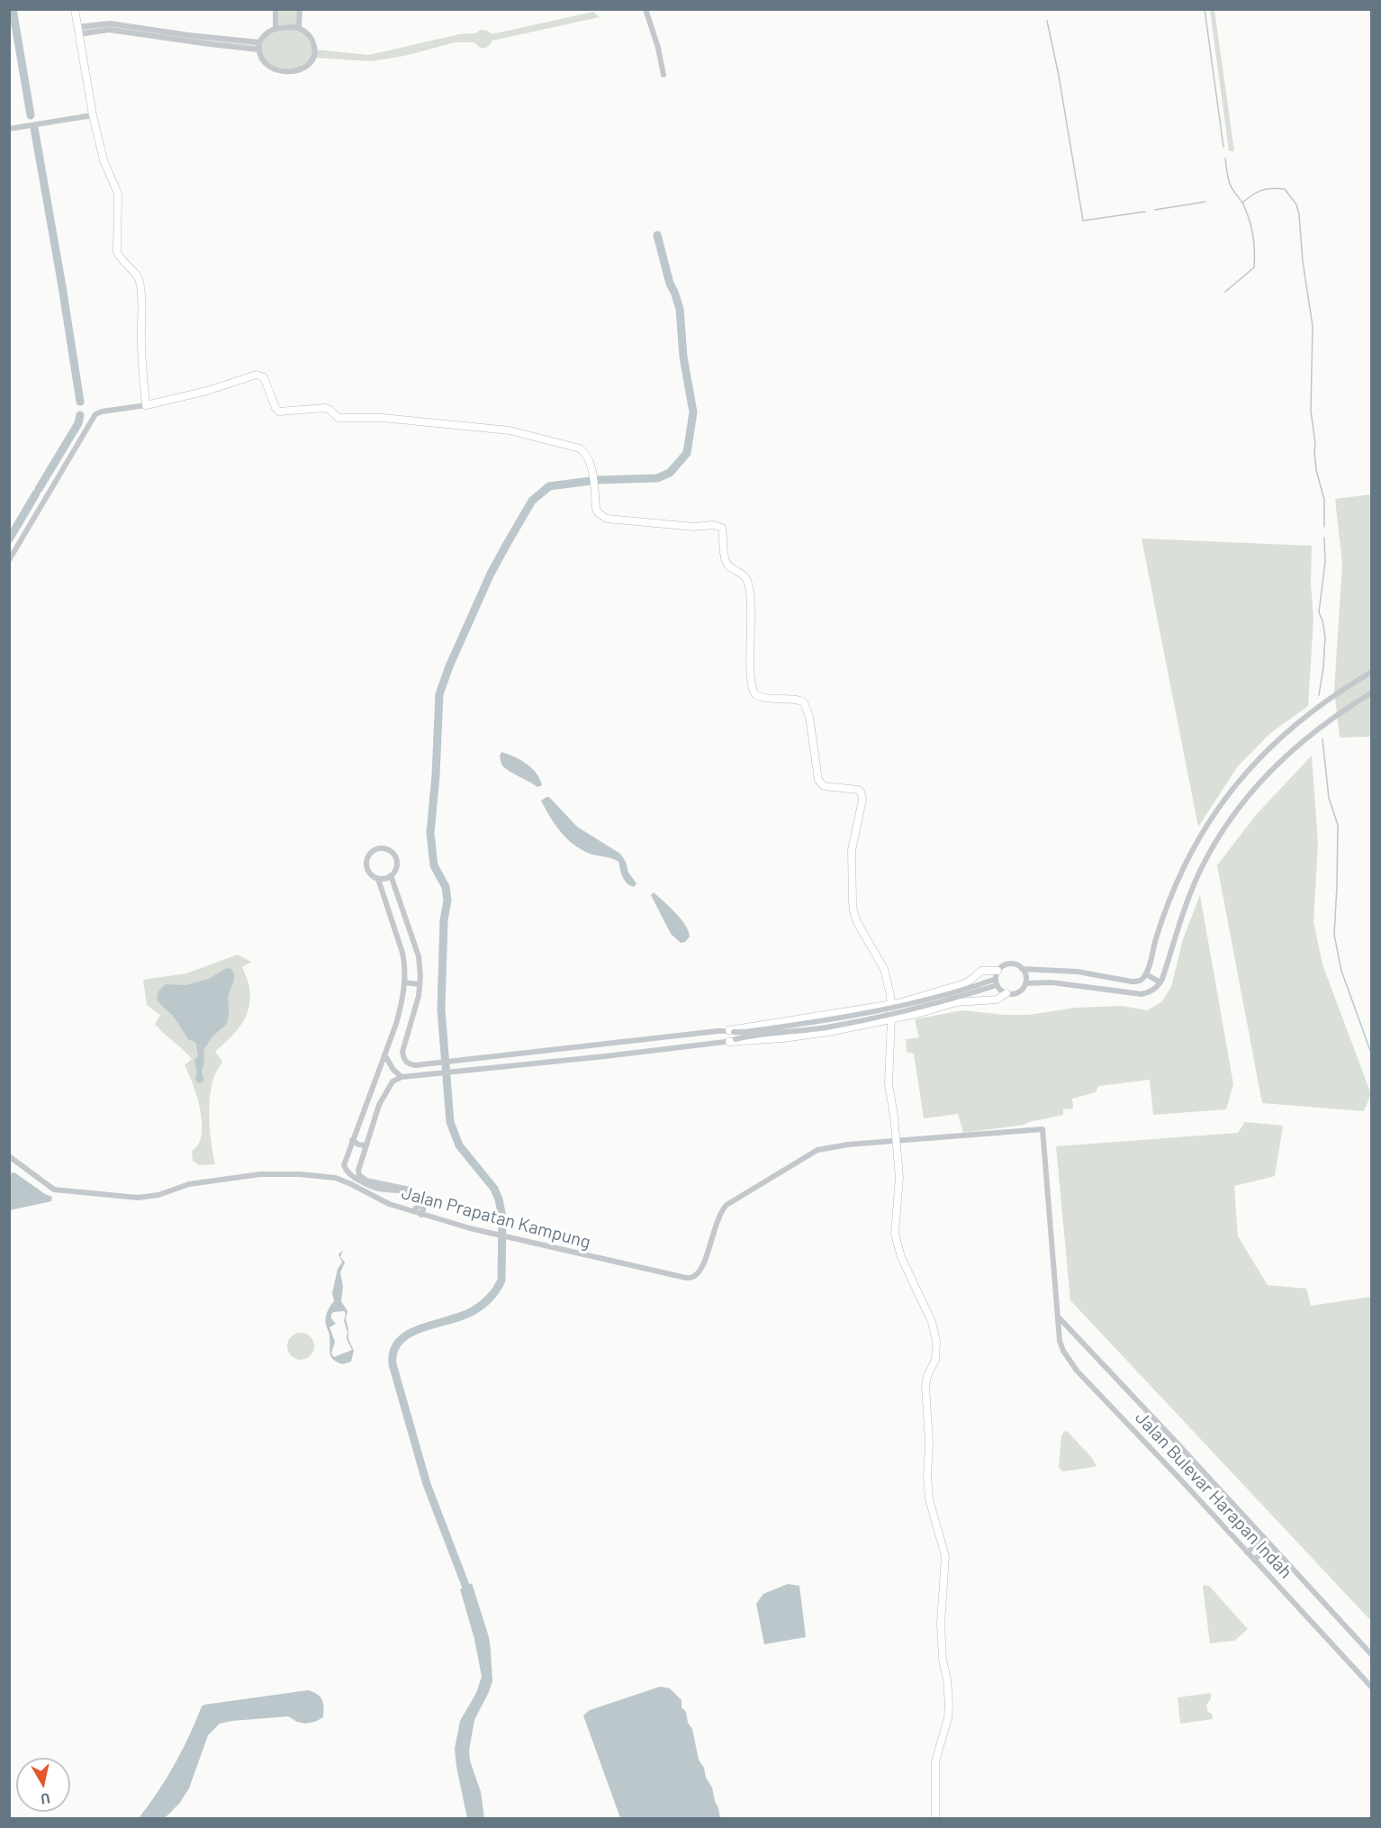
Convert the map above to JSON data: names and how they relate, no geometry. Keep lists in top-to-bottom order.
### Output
{
  "streets": {
    "street": ["Jalan Prapatan Kampung", "Jalan Bulevar Harapan Indah"]
  },
  "crossings": [
    ["Jalan Prapatan Kampung", "Jalan Bulevar Harapan Indah"]
  ],
  "north": "bottom"
}
